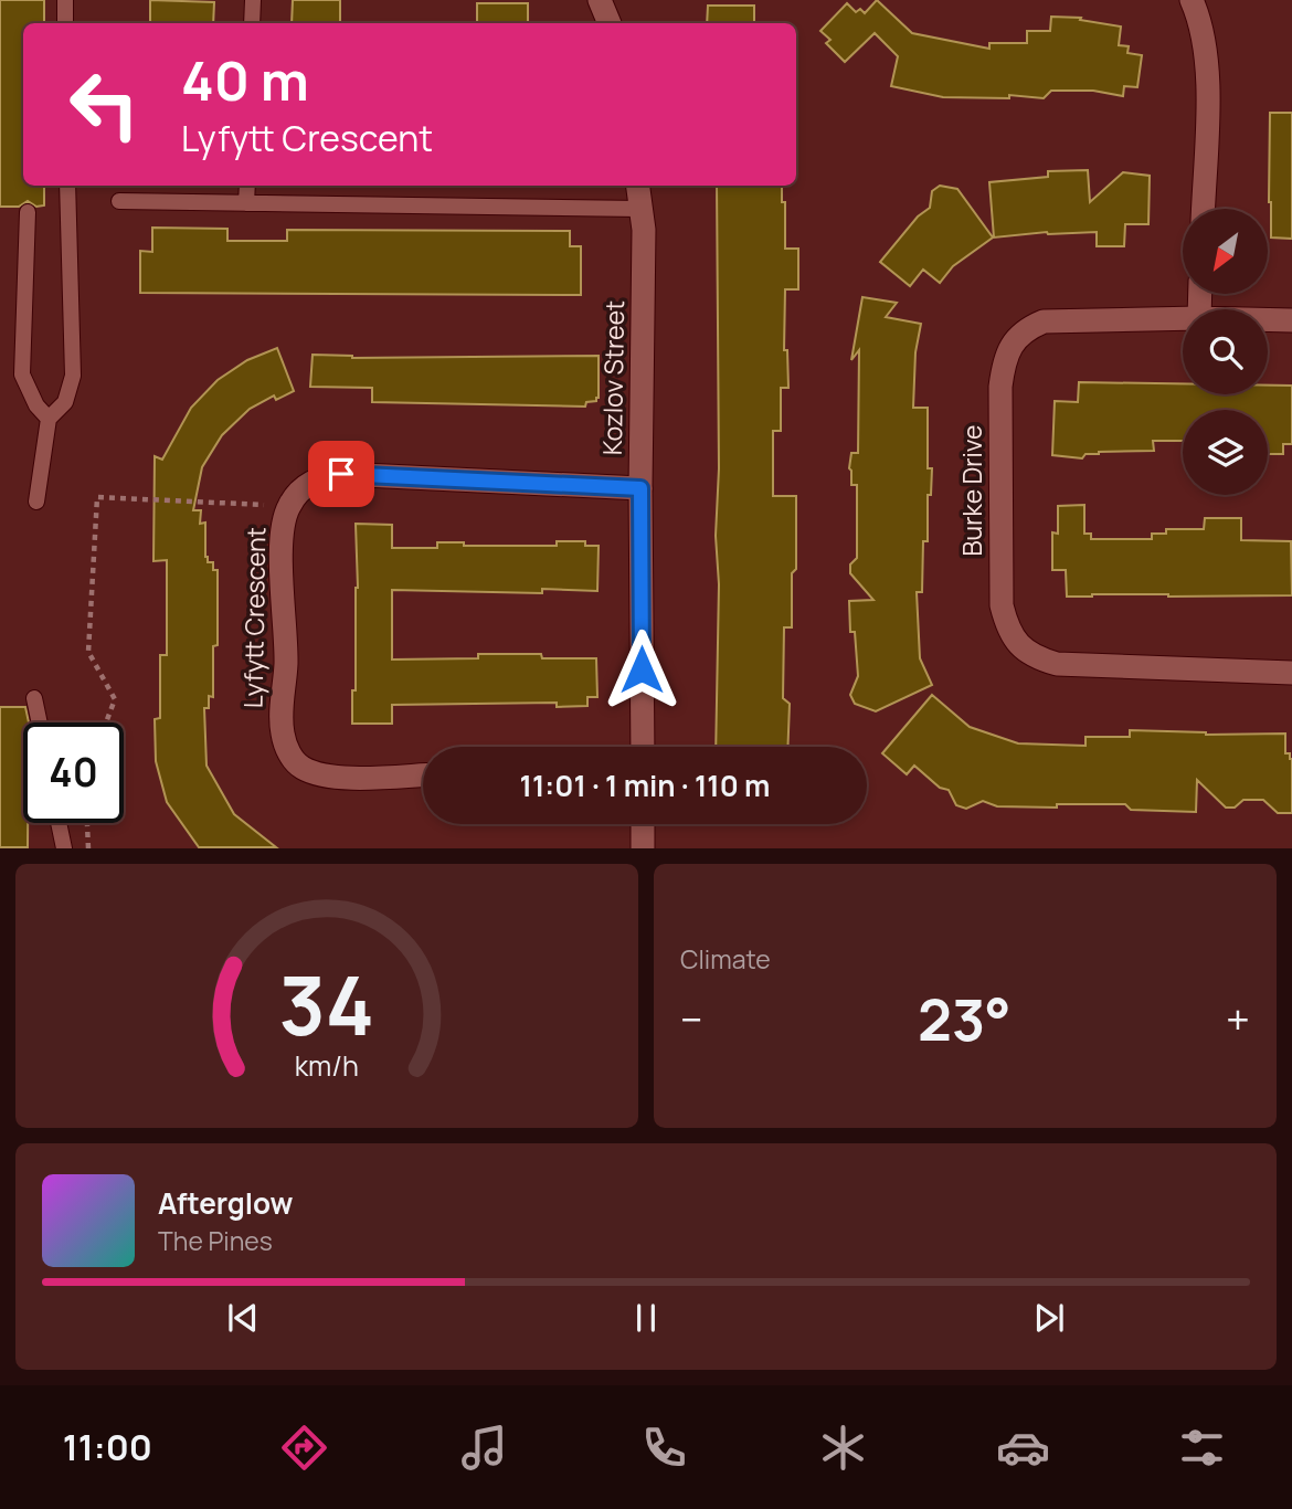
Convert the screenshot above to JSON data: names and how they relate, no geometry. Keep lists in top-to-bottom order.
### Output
{
  "streets": {
    "street": ["Kozlov Street", "Burke Drive", "Lyfytt Crescent"]
  },
  "crossings": [
    ["Kozlov Street", "Lyfytt Crescent"]
  ],
  "north": "bottom left",
  "page": {
    "turn": ["40 m", "Lyfytt Crescent"],
    "limit": "40",
    "trip": "11:01 · 1 min · 110 m",
    "tile": "Climate",
    "heat": ["−", "23°", "+"],
    "song": ["Afterglow", "The Pines"],
    "tabs": "11:00",
    "gauge": ["34", "km/h"]
  }
}
